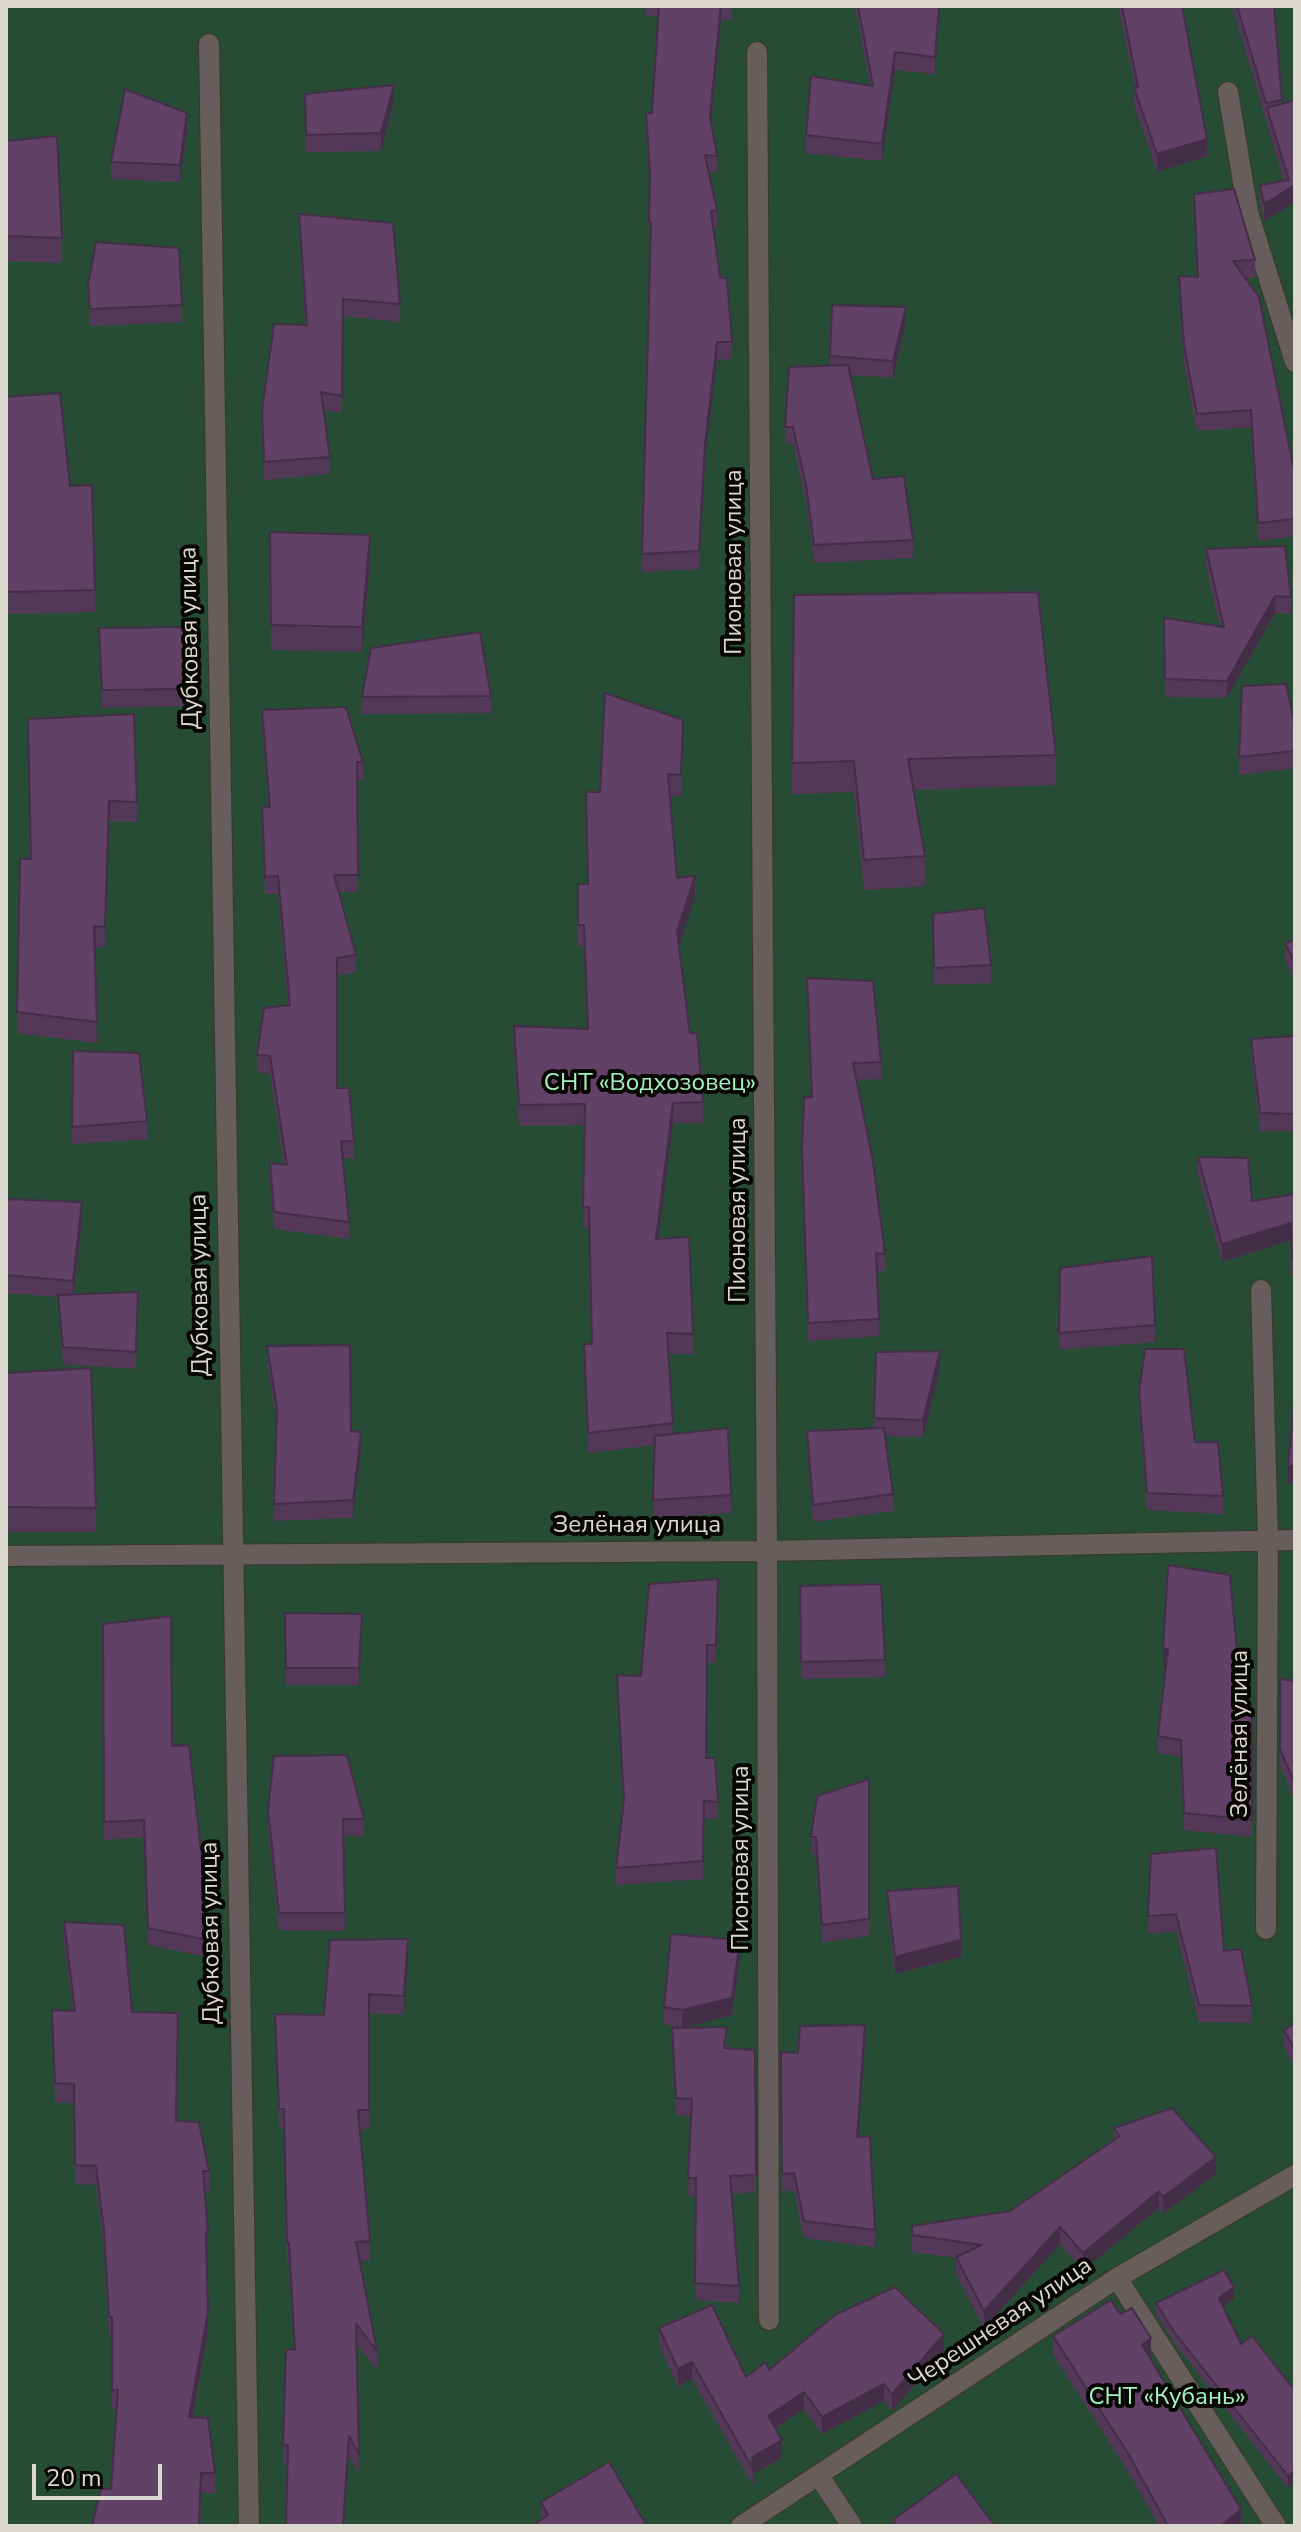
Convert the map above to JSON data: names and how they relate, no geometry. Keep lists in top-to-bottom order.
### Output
{
  "streets": {
    "street": [
      "Пионовая улица",
      "Дубковая улица",
      "Зелёная улица",
      "Черешневая улица"
    ]
  },
  "crossings": [
    ["Пионовая улица", "Зелёная улица"],
    ["Дубковая улица", "Зелёная улица"]
  ],
  "parks": ["СНТ «Водхозовец»", "СНТ «Кубань»"],
  "scale_bar": "20 m"
}
